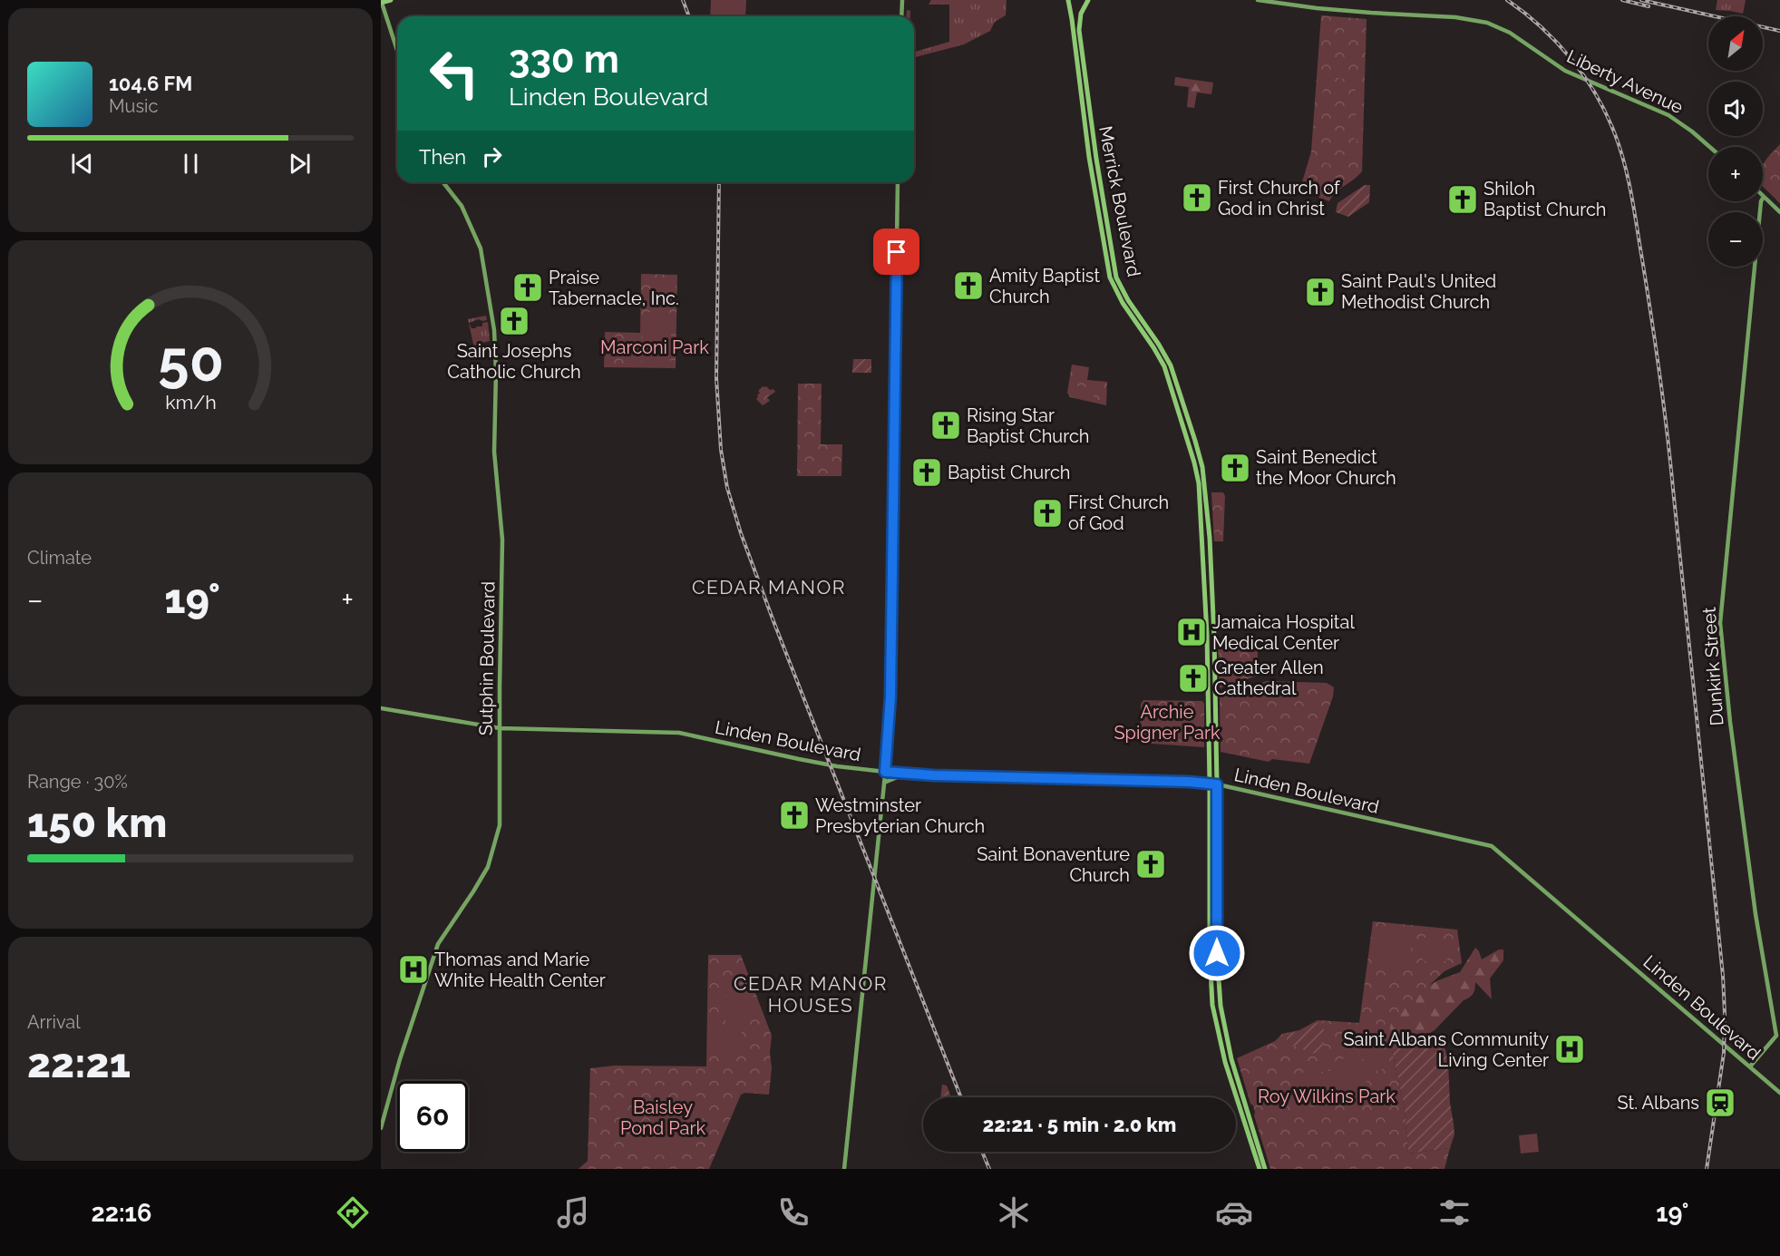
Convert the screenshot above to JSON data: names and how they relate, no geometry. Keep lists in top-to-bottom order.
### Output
{
  "streets": {
    "main road": [
      "Liberty Avenue",
      "Merrick Boulevard",
      "Sutphin Boulevard",
      "Dunkirk Street",
      "Linden Boulevard"
    ]
  },
  "crossings": [
    ["Merrick Boulevard", "Linden Boulevard"],
    ["Sutphin Boulevard", "Linden Boulevard"],
    ["Dunkirk Street", "Linden Boulevard"]
  ],
  "districts": ["CEDAR MANOR", "CEDAR MANOR HOUSES"],
  "parks": [
    "Marconi Park",
    "Archie Spigner Park",
    "Roy Wilkins Park",
    "Baisley Pond Park"
  ],
  "places": {
    "church": [
      "First Church of God in Christ",
      "Shiloh Baptist Church",
      "Amity Baptist Church",
      "Praise Tabernacle, Inc.",
      "Saint Paul's United Methodist Church",
      "Saint Josephs Catholic Church",
      "Rising Star Baptist Church",
      "Saint Benedict the Moor Church",
      "Baptist Church",
      "First Church of God",
      "Greater Allen Cathedral",
      "Westminster Presbyterian Church",
      "Saint Bonaventure Church"
    ],
    "hospital": ["Jamaica Hospital Medical Center", "Thomas and Marie White Health Center", "Saint Albans Community Living Center"],
    "station": ["St. Albans"]
  },
  "north": "top right",
  "page": {
    "map_buttons": ["+", "−"],
    "turn": ["330 m", "Linden Boulevard"],
    "song": ["104.6 FM", "Music"],
    "then": "Then",
    "tile": [
      "Climate",
      ["Range · 30%", "150 km"],
      ["Arrival", "22:21"]
    ],
    "heat": ["−", "19°", "+"],
    "limit": "60",
    "trip": "22:21 · 5 min · 2.0 km",
    "tabs": ["22:16", "19°"],
    "gauge": ["50", "km/h"]
  }
}
